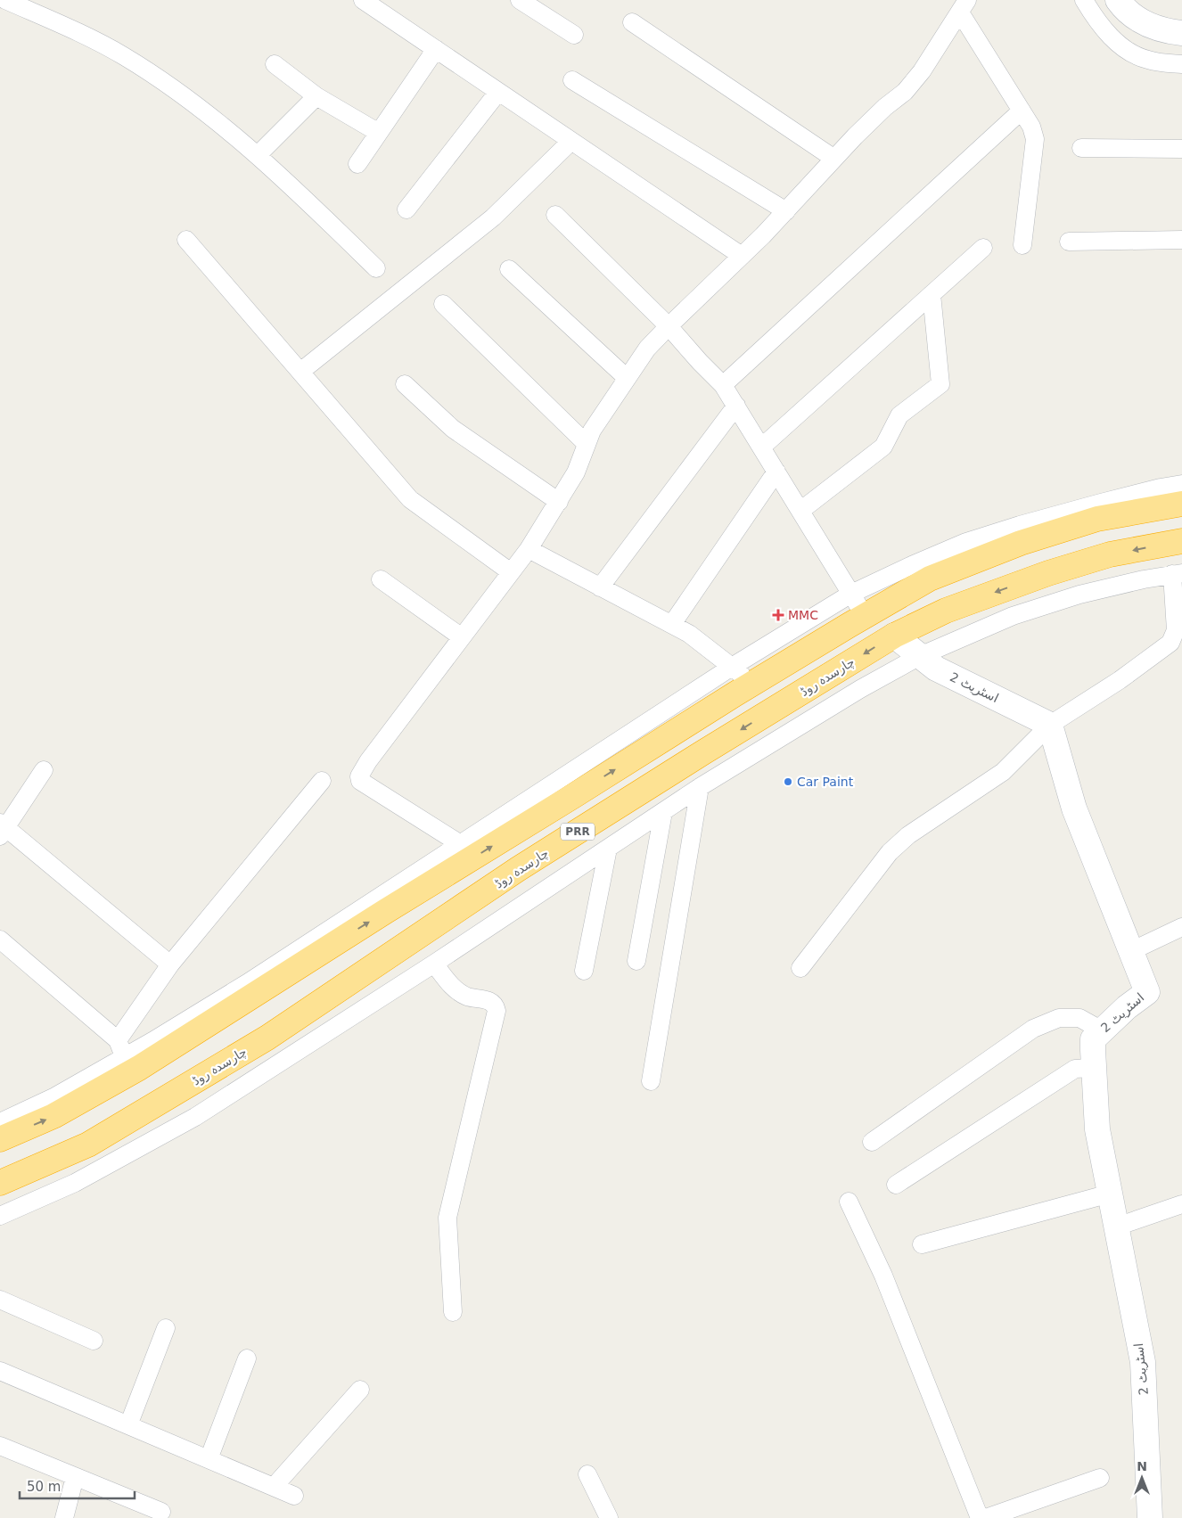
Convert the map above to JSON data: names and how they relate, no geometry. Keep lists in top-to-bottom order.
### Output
{
  "streets": {
    "highway": ["چارسدہ روڈ", "PRR"],
    "street": ["اسٹریٹ 2"]
  },
  "crossings": [
    ["چارسدہ روڈ", "اسٹریٹ 2"]
  ],
  "places": {
    "health": ["MMC"],
    "other": ["Car Paint"]
  },
  "scale_bar": "50 m",
  "north": "top"
}
